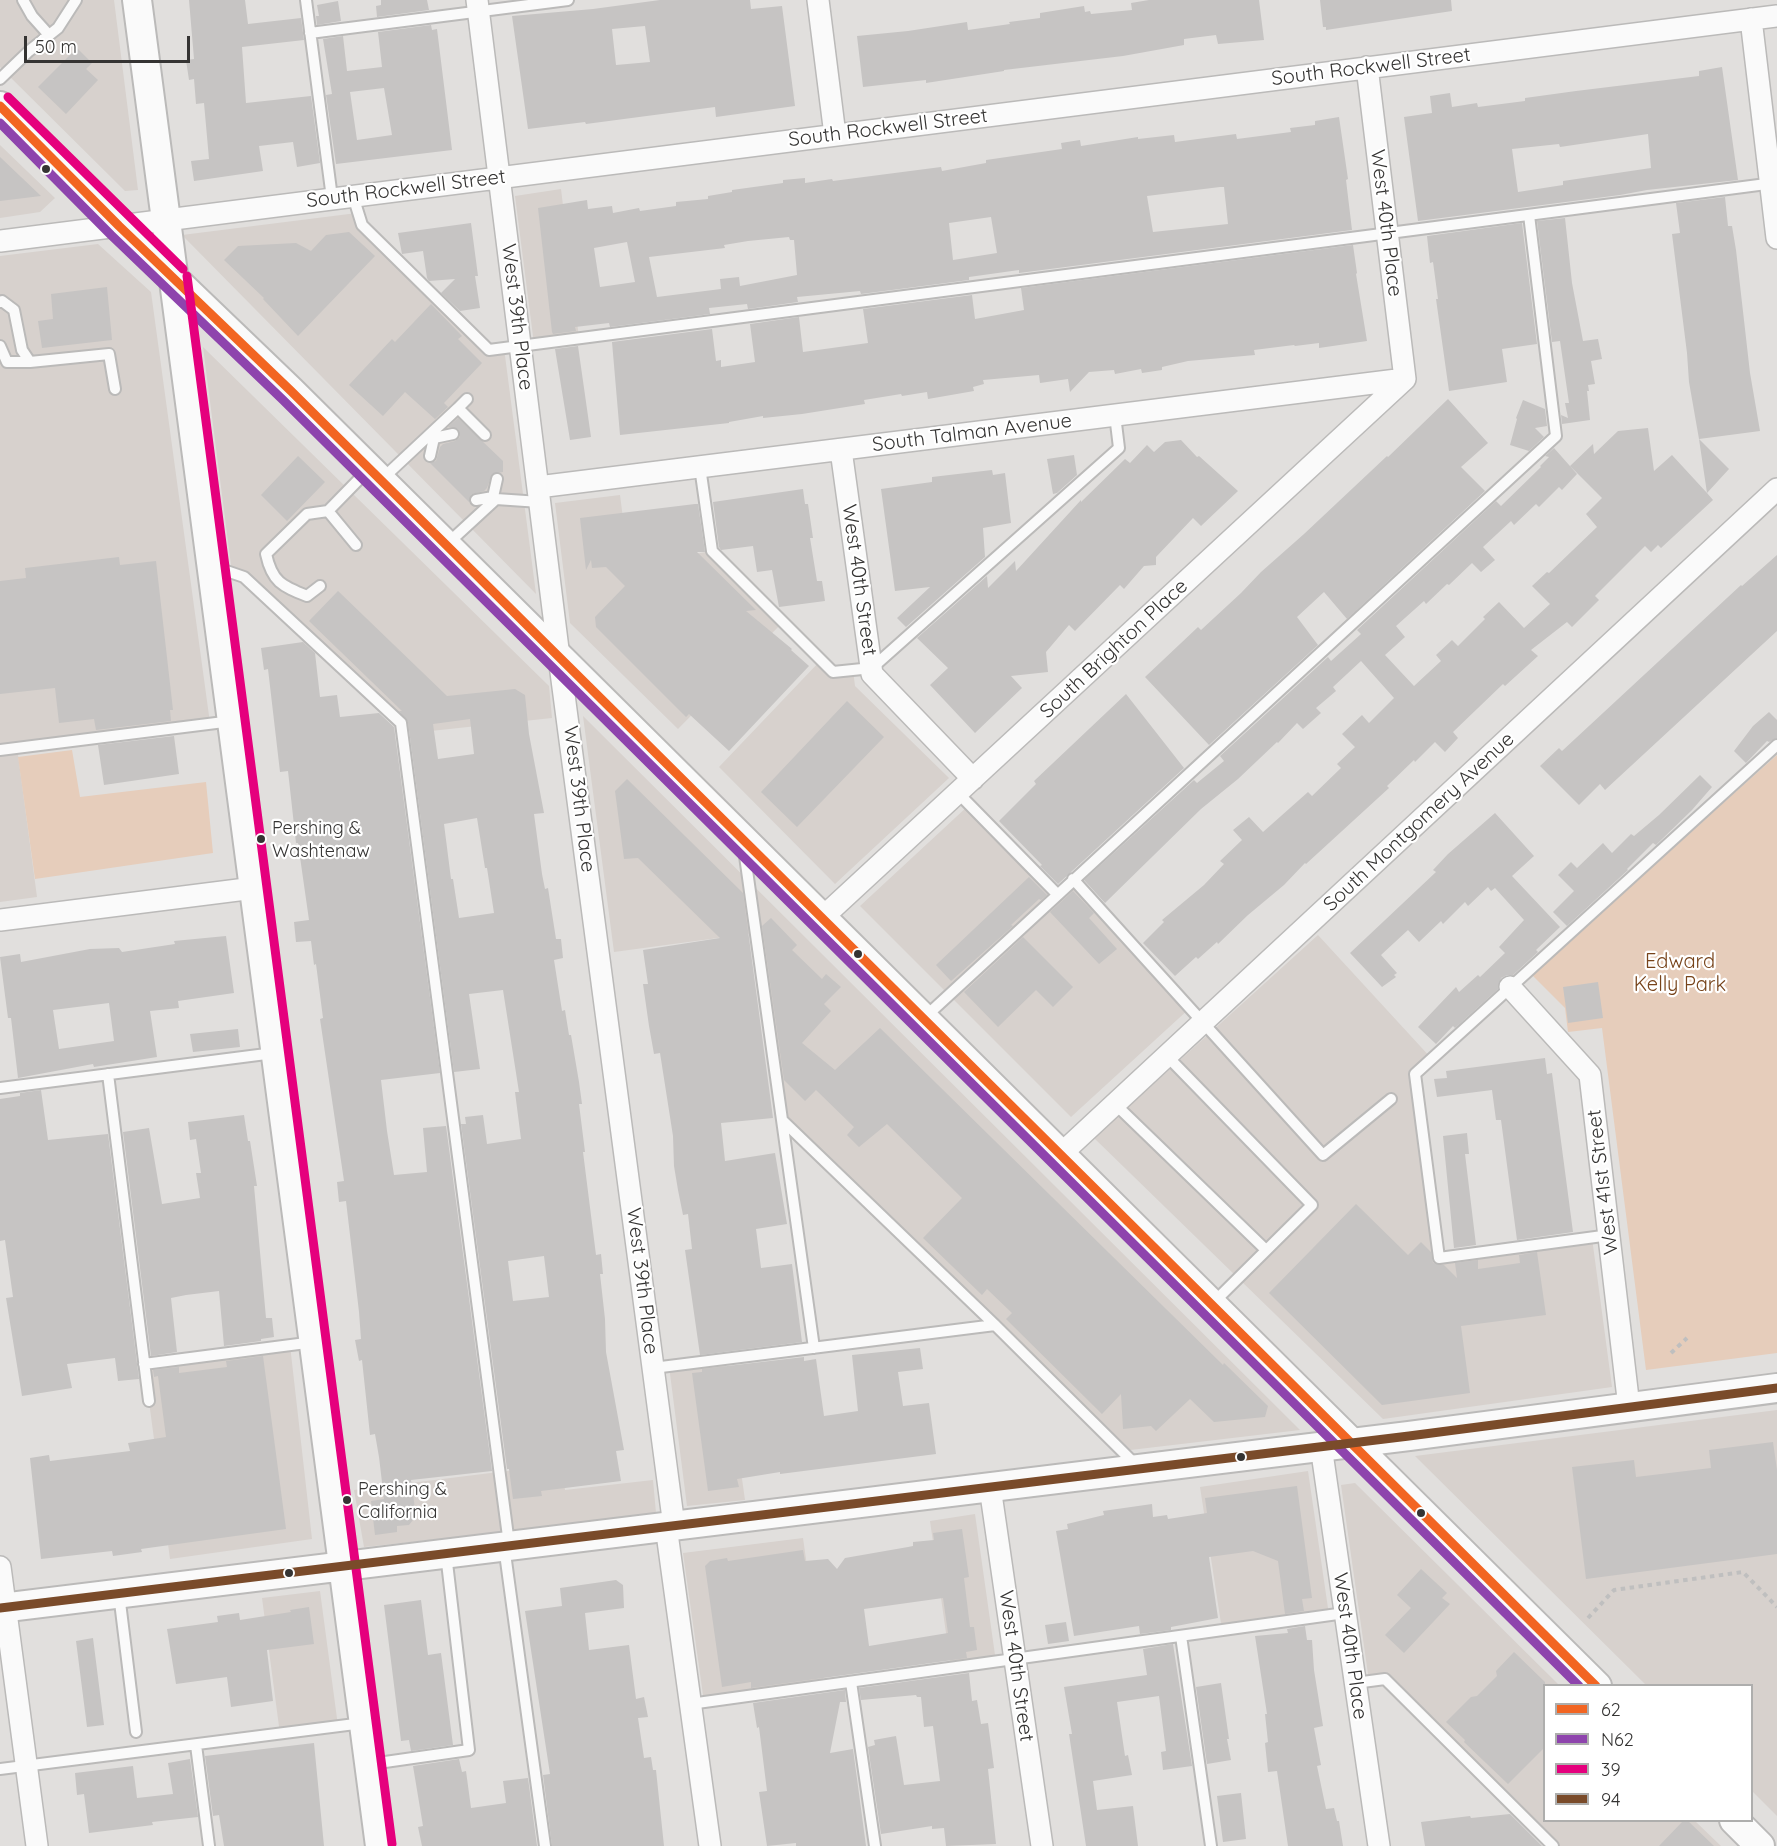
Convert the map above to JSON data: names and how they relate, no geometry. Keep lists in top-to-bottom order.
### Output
{
  "streets": {
    "street": [
      "South Rockwell Street",
      "West 40th Place",
      "West 39th Place",
      "South Talman Avenue",
      "West 40th Street",
      "South Brighton Place",
      "South Montgomery Avenue",
      "West 41st Street"
    ]
  },
  "crossings": [
    ["South Rockwell Street", "West 40th Place"],
    ["South Rockwell Street", "West 39th Place"],
    ["West 40th Place", "South Talman Avenue"],
    ["West 40th Place", "South Brighton Place"],
    ["West 39th Place", "South Talman Avenue"],
    ["South Talman Avenue", "West 40th Street"],
    ["South Talman Avenue", "South Brighton Place"],
    ["West 40th Street", "South Brighton Place"]
  ],
  "parks": ["Edward Kelly Park"],
  "places": ["Pershing & Washtenaw", "Pershing & California"],
  "lines": [
    "transit line 39",
    "transit line 62",
    "transit line N62",
    "transit line 94"
  ],
  "legend": [
    "62",
    "N62",
    "39",
    "94"
  ],
  "scale_bar": "50 m"
}
